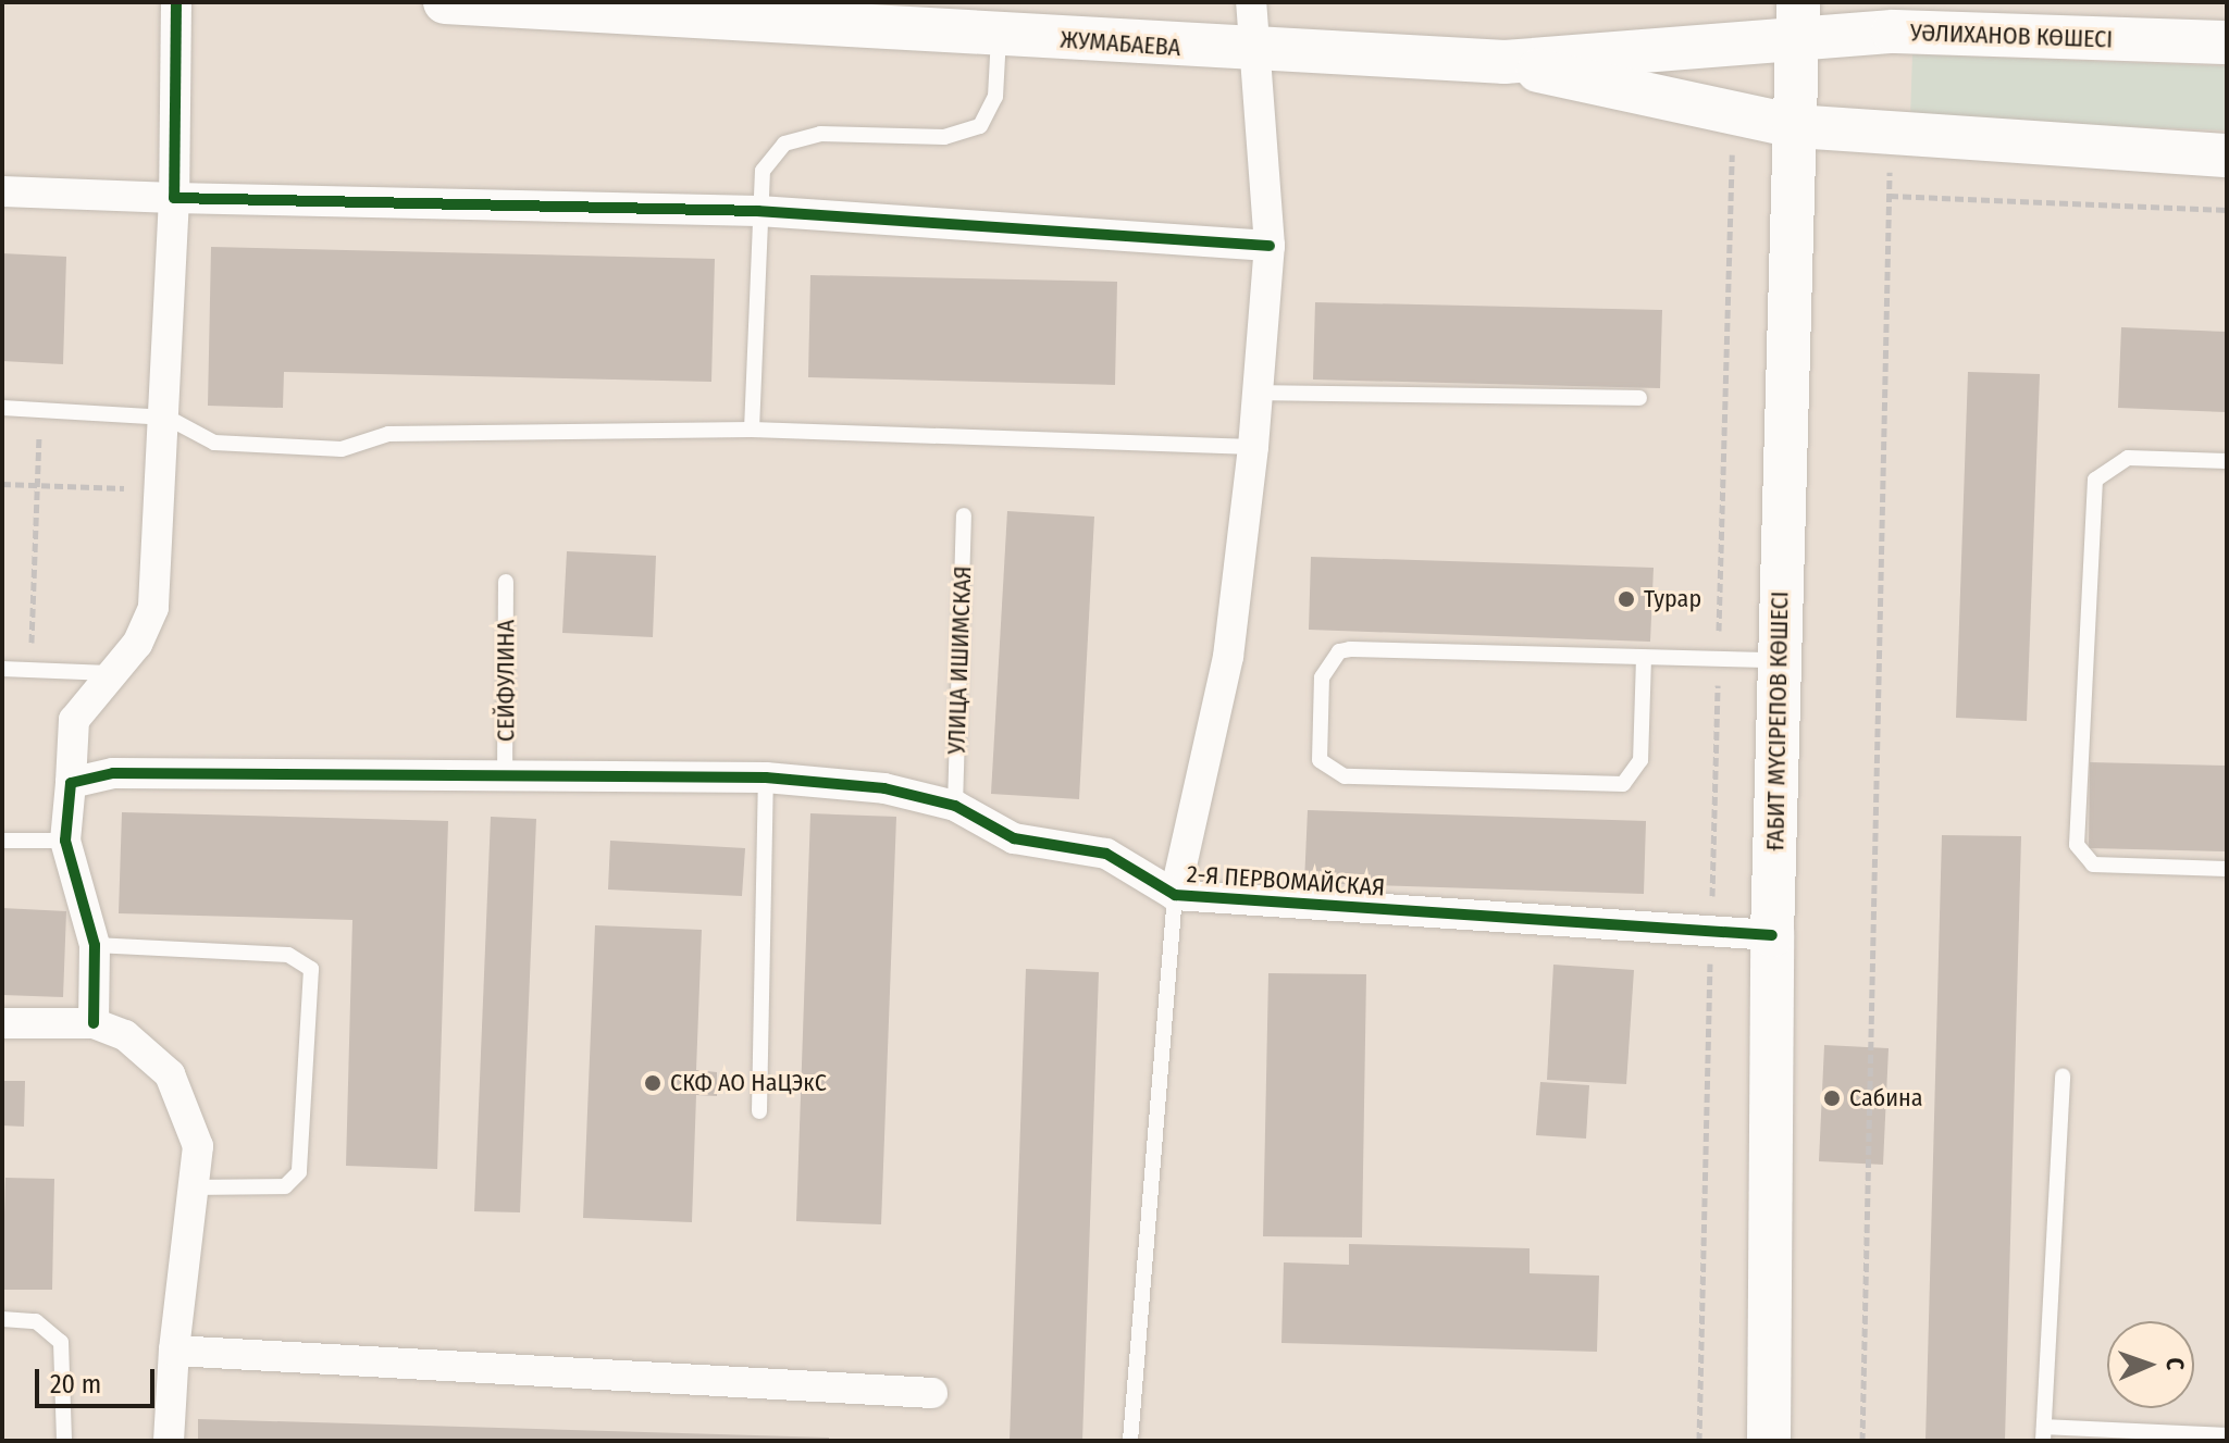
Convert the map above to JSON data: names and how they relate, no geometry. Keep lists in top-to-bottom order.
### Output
{
  "streets": {
    "main road": ["УӘЛИХАНОВ КӨШЕСІ", "ЖУМАБАЕВА", "ҒАБИТ МҮСІРЕПОВ КӨШЕСІ"],
    "street": ["2-Я ПЕРВОМАЙСКАЯ"],
    "lane": ["УЛИЦА ИШИМСКАЯ", "СЕЙФУЛИНА"]
  },
  "crossings": [
    ["УӘЛИХАНОВ КӨШЕСІ", "ЖУМАБАЕВА"],
    ["УӘЛИХАНОВ КӨШЕСІ", "ҒАБИТ МҮСІРЕПОВ КӨШЕСІ"],
    ["ЖУМАБАЕВА", "ҒАБИТ МҮСІРЕПОВ КӨШЕСІ"],
    ["УЛИЦА ИШИМСКАЯ", "2-Я ПЕРВОМАЙСКАЯ"],
    ["СЕЙФУЛИНА", "2-Я ПЕРВОМАЙСКАЯ"],
    ["ҒАБИТ МҮСІРЕПОВ КӨШЕСІ", "2-Я ПЕРВОМАЙСКАЯ"]
  ],
  "places": ["Турар", "СКФ АО НаЦЭкС", "Сабина"],
  "scale_bar": "20 m",
  "north": "right"
}
